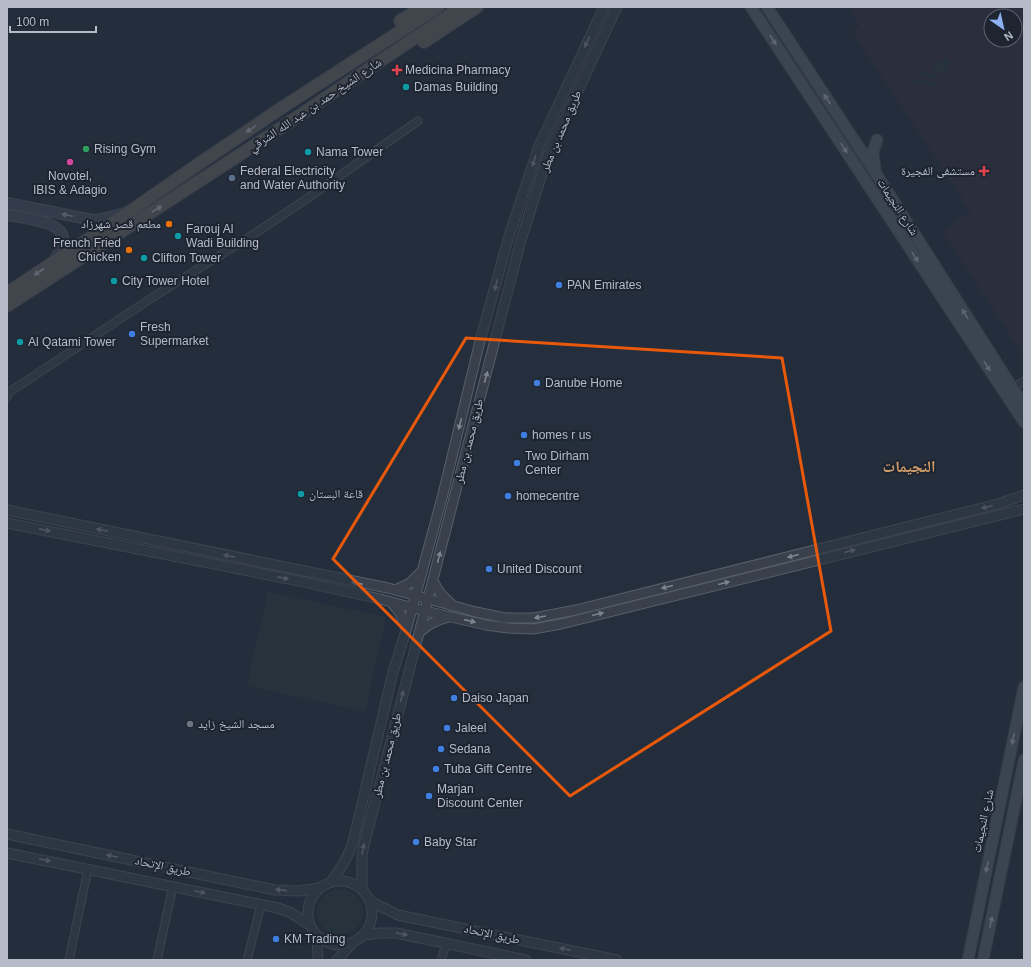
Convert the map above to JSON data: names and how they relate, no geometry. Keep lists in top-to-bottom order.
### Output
{
  "streets": {
    "highway": ["شارع الشيخ حمد بن عبد الله الشرقي"],
    "main road": ["شارع النجيمات"],
    "street": ["طريق محمد بن مطر", "طريق اﻹتحاد"]
  },
  "crossings": [
    ["طريق محمد بن مطر", "طريق اﻹتحاد"]
  ],
  "districts": ["النجيمات"],
  "places": {
    "health": ["Medicina Pharmacy", "مستشفى الفجيرة"],
    "other": [
      "Damas Building",
      "Rising Gym",
      "Nama Tower",
      "Novotel, IBIS & Adagio",
      "Federal Electricity and Water Authority",
      "مطعم قصر شهرزاد",
      "Farouj Al Wadi Building",
      "French Fried Chicken",
      "Clifton Tower",
      "City Tower Hotel",
      "PAN Emirates",
      "Fresh Supermarket",
      "Al Qatami Tower",
      "Danube Home",
      "homes r us",
      "Two Dirham Center",
      "قاعة البستان",
      "homecentre",
      "United Discount",
      "Daiso Japan",
      "مسجد الشيخ زايد",
      "Jaleel",
      "Sedana",
      "Tuba Gift Centre",
      "Marjan Discount Center",
      "Baby Star",
      "KM Trading"
    ]
  },
  "scale_bar": "100 m",
  "north": "bottom right"
}
